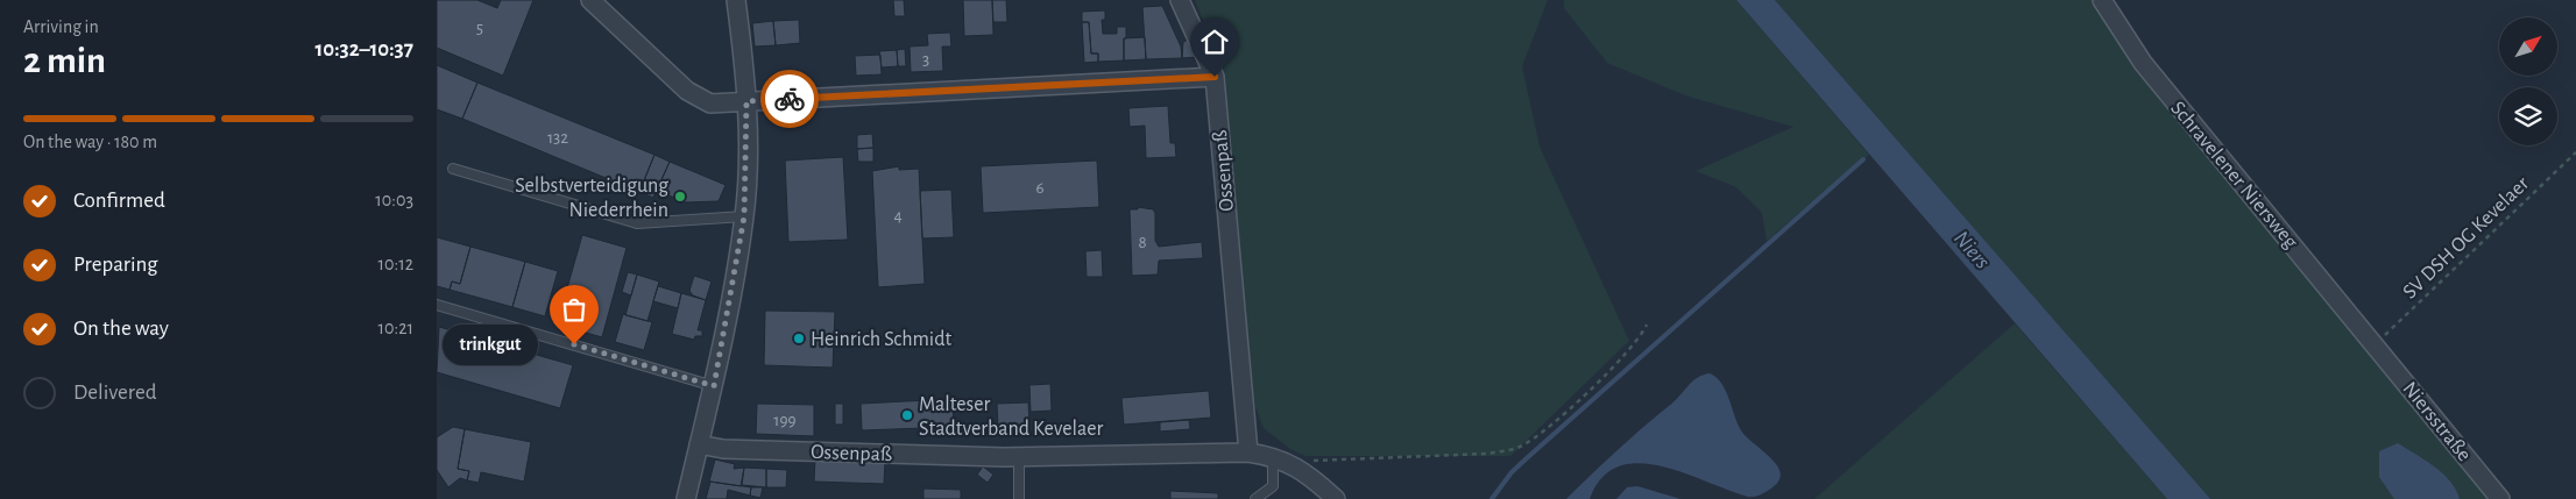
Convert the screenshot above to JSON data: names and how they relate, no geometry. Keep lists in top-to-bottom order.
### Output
{
  "streets": {
    "street": ["Ossenpaß", "Schravelener Niersweg", "Niersstraße"],
    "path": ["SV DSH OG Kevelaer"]
  },
  "crossings": [
    ["Schravelener Niersweg", "SV DSH OG Kevelaer"],
    ["Schravelener Niersweg", "Niersstraße"],
    ["SV DSH OG Kevelaer", "Niersstraße"]
  ],
  "water": ["Niers"],
  "places": [
    "Selbstverteidigung Niederrhein",
    "Heinrich Schmidt",
    "trinkgut",
    "Malteser Stadtverband Kevelaer"
  ],
  "house_numbers": [
    "5",
    "3",
    "132",
    "6",
    "4",
    "8",
    "199"
  ],
  "north": "top right",
  "page": {
    "heading": ["2 min", "Arriving in", "10:32–10:37"],
    "bar": "On the way · 180 m",
    "list": [
      ["Confirmed", "10:03"],
      ["Preparing", "10:12"],
      ["On the way", "10:21"],
      "Delivered"
    ],
    "bubble": "trinkgut"
  }
}
